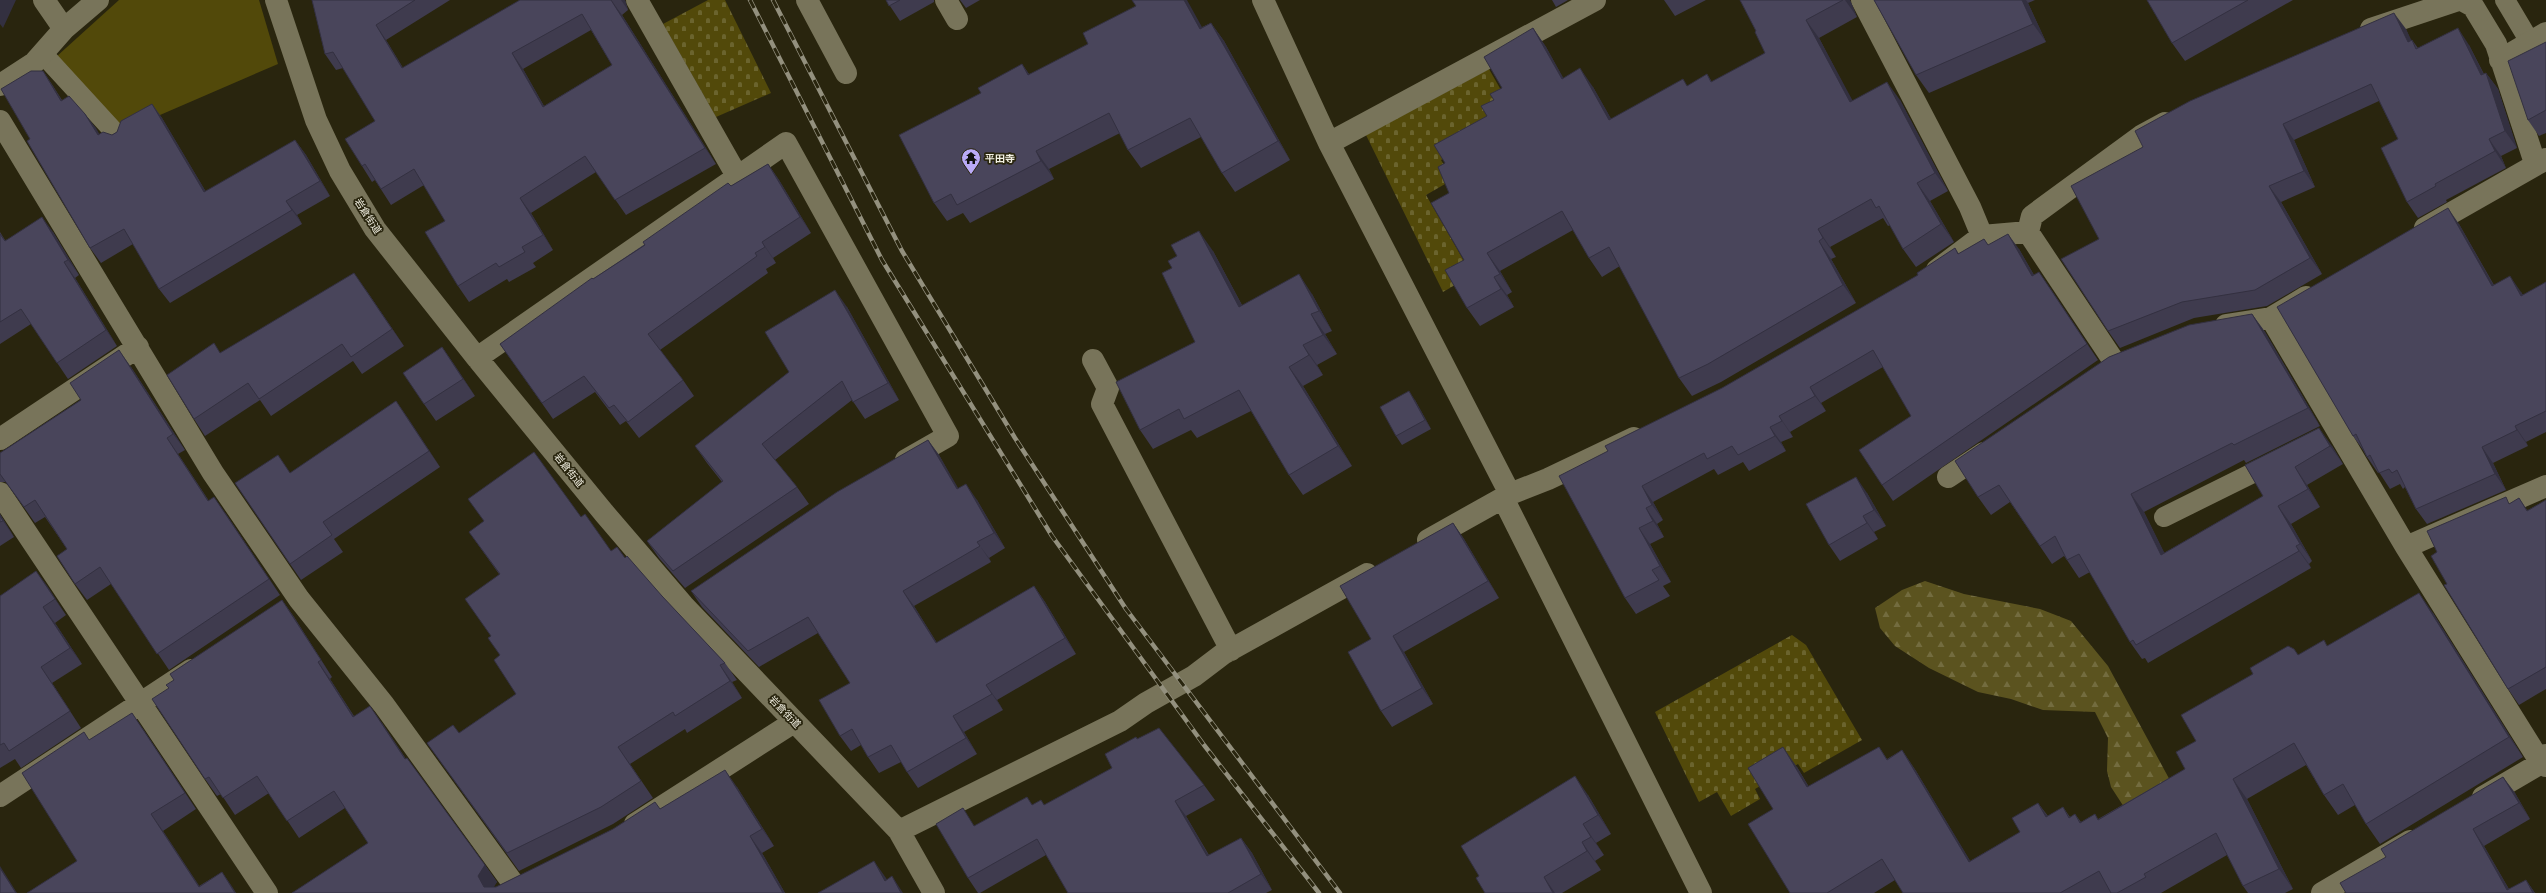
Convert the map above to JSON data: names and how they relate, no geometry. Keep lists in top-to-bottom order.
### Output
{
  "streets": {
    "street": ["岩倉街道"]
  },
  "places": {
    "temple": ["平田寺"]
  }
}
